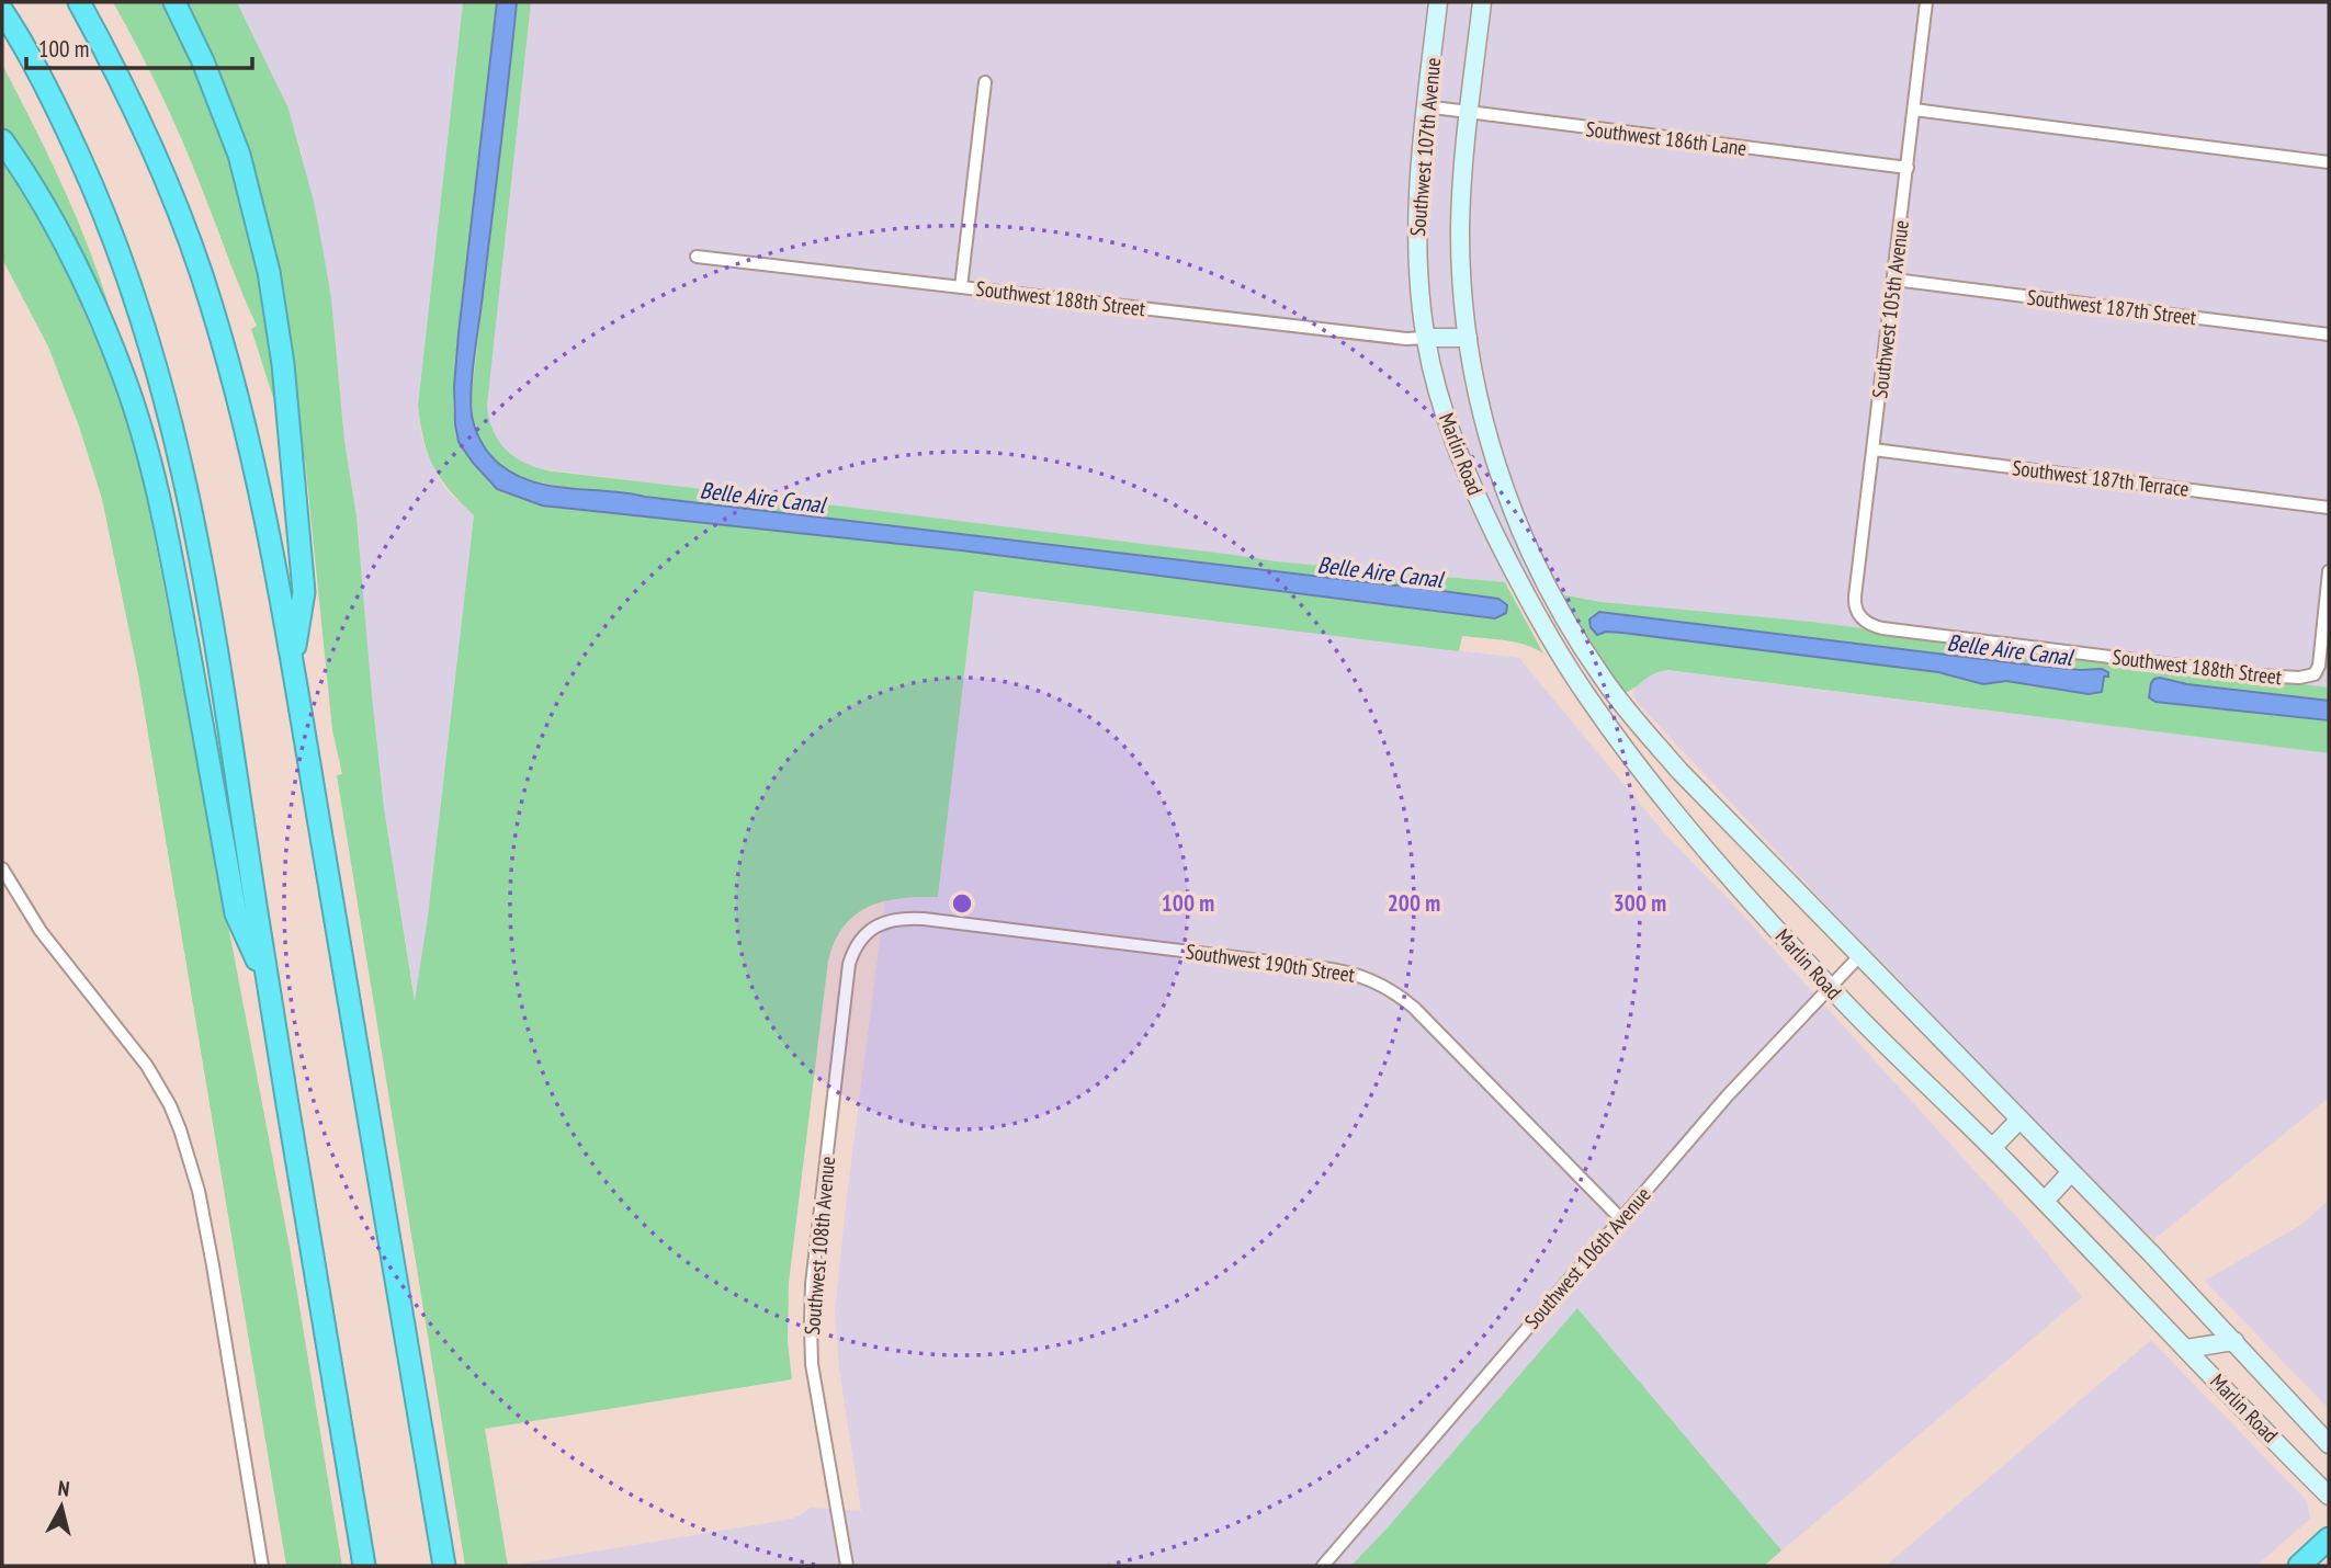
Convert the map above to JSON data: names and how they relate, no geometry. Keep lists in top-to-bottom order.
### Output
{
  "streets": {
    "street": [
      "Southwest 186th Lane",
      "Southwest 107th Avenue",
      "Southwest 188th Street",
      "Southwest 187th Street",
      "Southwest 105th Avenue",
      "Marlin Road",
      "Southwest 187th Terrace",
      "Southwest 190th Street",
      "Southwest 108th Avenue",
      "Southwest 106th Avenue"
    ]
  },
  "crossings": [
    ["Southwest 186th Lane", "Southwest 107th Avenue"],
    ["Southwest 186th Lane", "Southwest 105th Avenue"],
    ["Southwest 107th Avenue", "Southwest 188th Street"],
    ["Southwest 107th Avenue", "Marlin Road"],
    ["Southwest 188th Street", "Southwest 105th Avenue"],
    ["Southwest 188th Street", "Marlin Road"],
    ["Southwest 187th Street", "Southwest 105th Avenue"],
    ["Southwest 105th Avenue", "Southwest 187th Terrace"],
    ["Marlin Road", "Southwest 106th Avenue"],
    ["Southwest 190th Street", "Southwest 108th Avenue"],
    ["Southwest 190th Street", "Southwest 106th Avenue"]
  ],
  "water": ["Belle Aire Canal"],
  "scale_bar": "100 m",
  "north": "top",
  "rings": ["100 m", "200 m", "300 m"]
}
